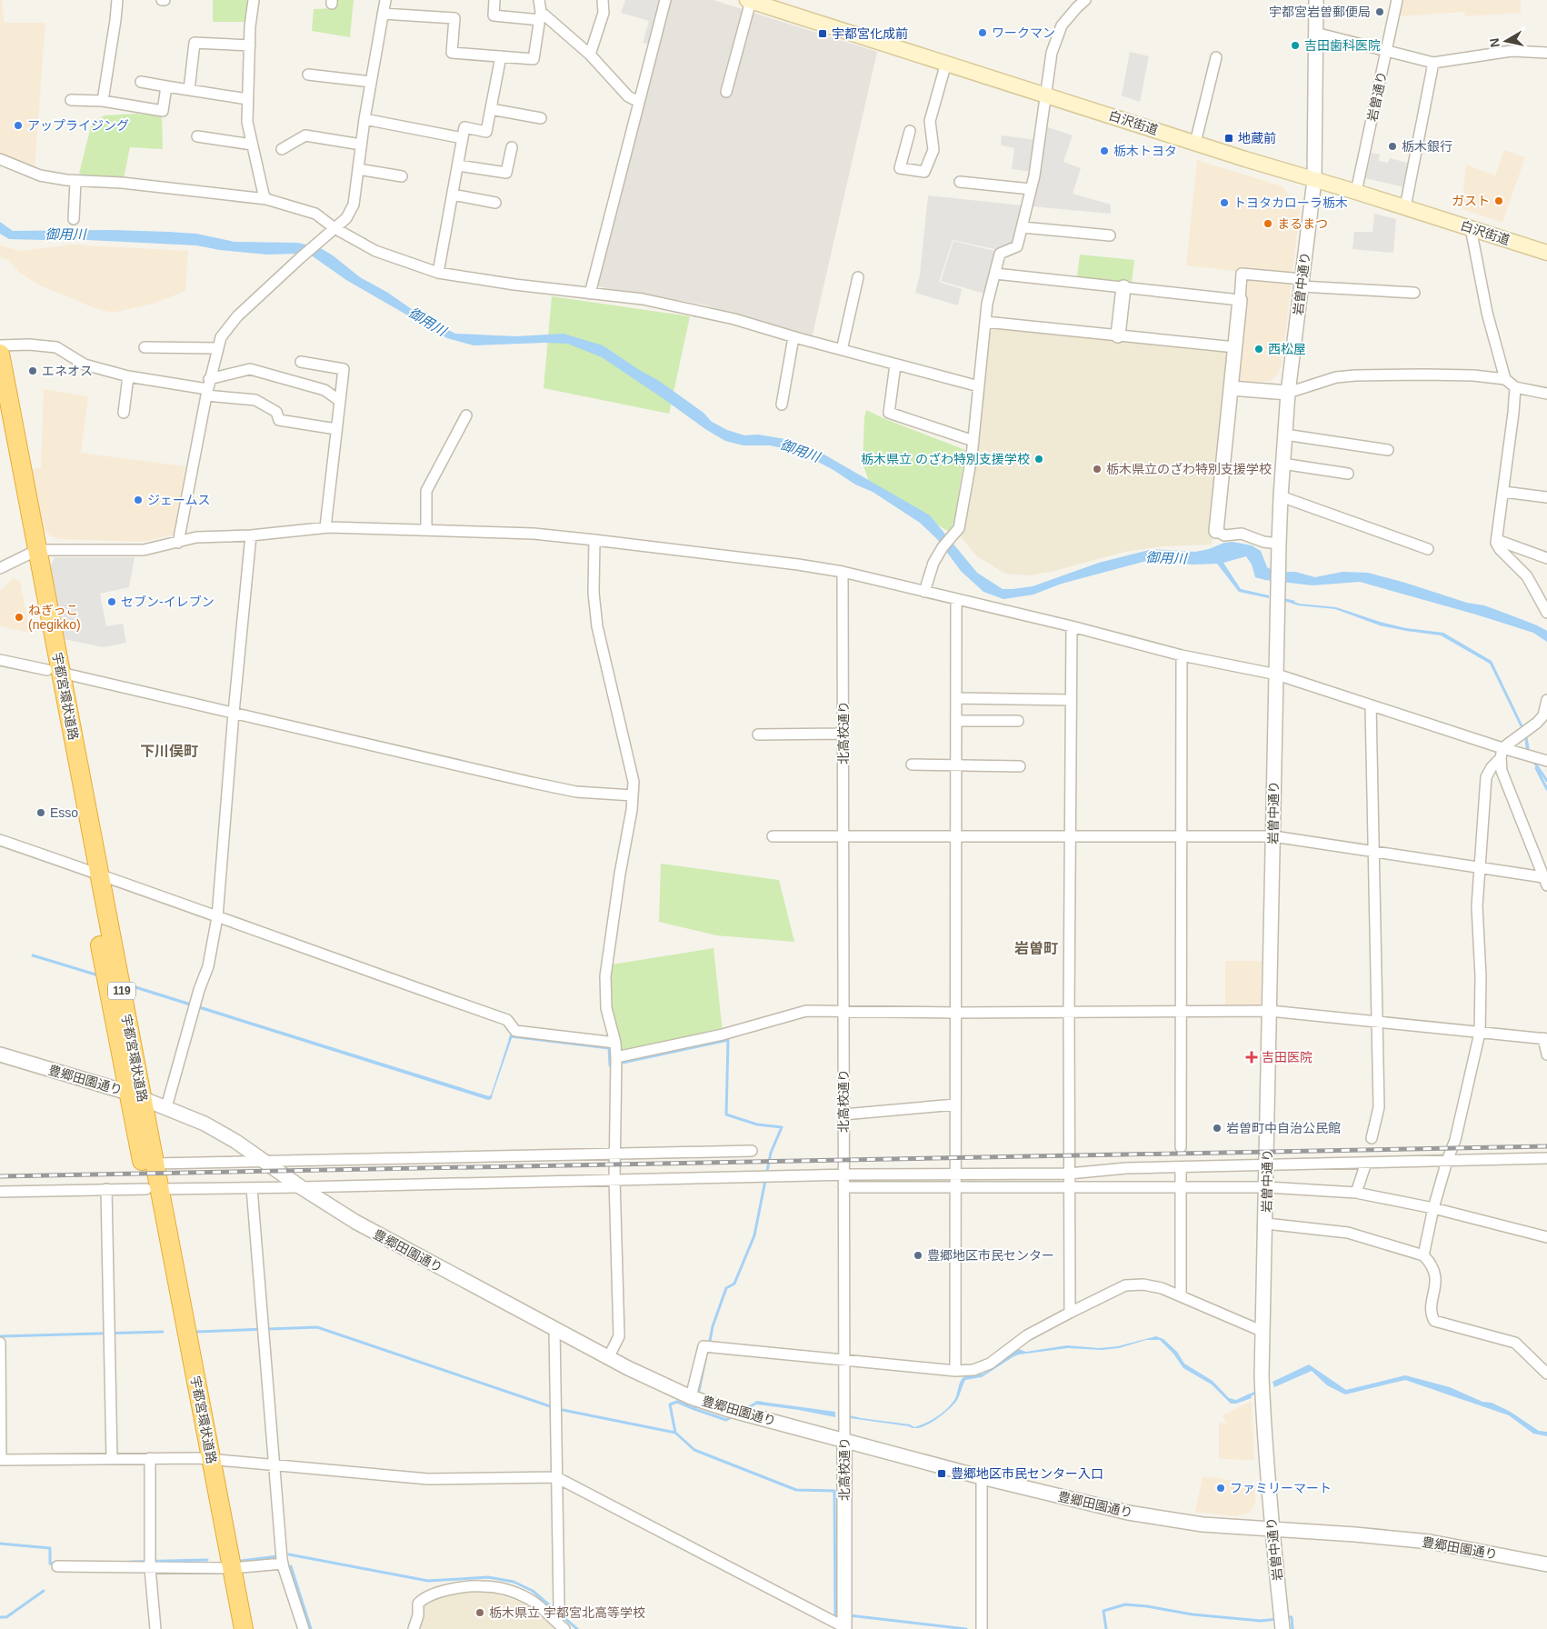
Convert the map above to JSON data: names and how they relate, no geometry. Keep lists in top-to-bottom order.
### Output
{
  "streets": {
    "highway": ["宇都宮環状道路", "119"],
    "main road": ["白沢街道"],
    "street": [
      "岩曽通り",
      "岩曽中通り",
      "北高校通り",
      "豊郷田園通り"
    ]
  },
  "crossings": [
    ["岩曽通り", "白沢街道"],
    ["白沢街道", "岩曽中通り"],
    ["岩曽中通り", "豊郷田園通り"],
    ["宇都宮環状道路", "豊郷田園通り"],
    ["北高校通り", "豊郷田園通り"]
  ],
  "districts": ["下川俣町", "岩曽町"],
  "water": ["御用川"],
  "places": {
    "other": [
      "宇都宮岩曽郵便局",
      "ワークマン",
      "吉田歯科医院",
      "アップライジング",
      "栃木銀行",
      "栃木トヨタ",
      "ガスト",
      "トヨタカローラ栃木",
      "まるまつ",
      "西松屋",
      "エネオス",
      "栃木県立 のざわ特別支援学校",
      "栃木県立のざわ特別支援学校",
      "ジェームス",
      "セブン-イレブン",
      "ねぎっこ (negikko)",
      "Esso",
      "岩曽町中自治公民館",
      "豊郷地区市民センター",
      "ファミリーマート",
      "栃木県立 宇都宮北高等学校"
    ],
    "transit": ["宇都宮化成前", "地蔵前", "豊郷地区市民センター入口"],
    "health": ["吉田医院"]
  },
  "north": "left"
}
